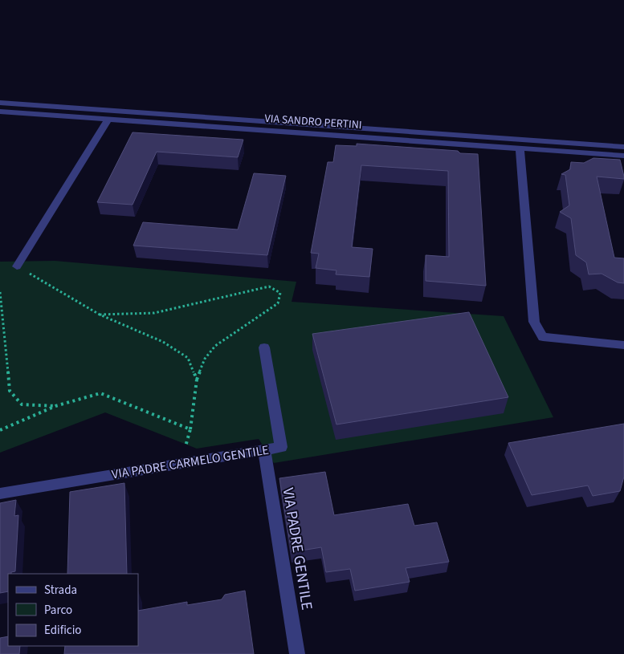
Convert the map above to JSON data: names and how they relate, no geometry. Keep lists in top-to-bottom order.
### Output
{
  "streets": {
    "street": ["VIA SANDRO PERTINI", "VIA PADRE CARMELO GENTILE", "VIA PADRE GENTILE"]
  },
  "crossings": [
    ["VIA PADRE CARMELO GENTILE", "VIA PADRE GENTILE"]
  ],
  "legend": ["Strada", "Parco", "Edificio"]
}
